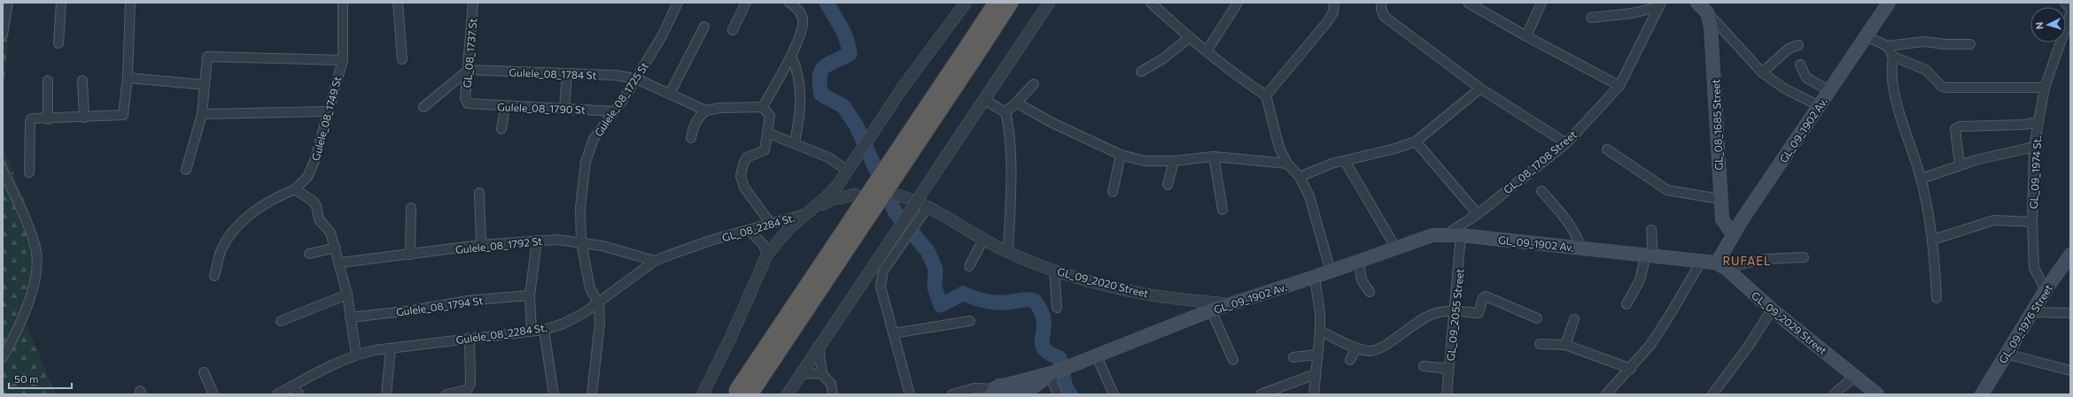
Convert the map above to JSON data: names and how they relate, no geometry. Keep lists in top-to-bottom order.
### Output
{
  "streets": {
    "main road": [
      "GL_08_1685 Street",
      "GL_09_1902 Av.",
      "GL_09_2029 Street",
      "GL_09_1976 Street"
    ],
    "street": [
      "GL_08_1737 St",
      "Gulele_08_1784 St",
      "Gulele_08_1725 St",
      "Gulele_08_1790 St",
      "Gulele_08_1749 St",
      "GL_08_1708 Street",
      "GL_09_1974 St.",
      "GL_08_2284 St.",
      "Gulele_08_1792 St",
      "GL_09_2020 Street",
      "Gulele_08_1794 St",
      "GL_09_2055 Street",
      "Gulele_08_2284 St."
    ]
  },
  "crossings": [
    ["GL_08_1737 St", "Gulele_08_1784 St"],
    ["GL_08_1737 St", "Gulele_08_1790 St"],
    ["Gulele_08_1784 St", "Gulele_08_1725 St"],
    ["Gulele_08_1725 St", "Gulele_08_1790 St"],
    ["Gulele_08_1725 St", "Gulele_08_1792 St"],
    ["Gulele_08_1725 St", "Gulele_08_2284 St."],
    ["GL_08_1685 Street", "GL_09_1902 Av."],
    ["GL_09_1902 Av.", "GL_08_1708 Street"],
    ["GL_09_1902 Av.", "GL_09_2020 Street"],
    ["GL_09_1902 Av.", "GL_09_2055 Street"],
    ["GL_09_1902 Av.", "GL_09_2029 Street"],
    ["GL_09_1974 St.", "GL_09_1976 Street"],
    ["GL_08_2284 St.", "Gulele_08_2284 St."],
    ["Gulele_08_1792 St", "Gulele_08_2284 St."]
  ],
  "districts": ["RUFAEL"],
  "scale_bar": "50 m",
  "north": "left"
}
